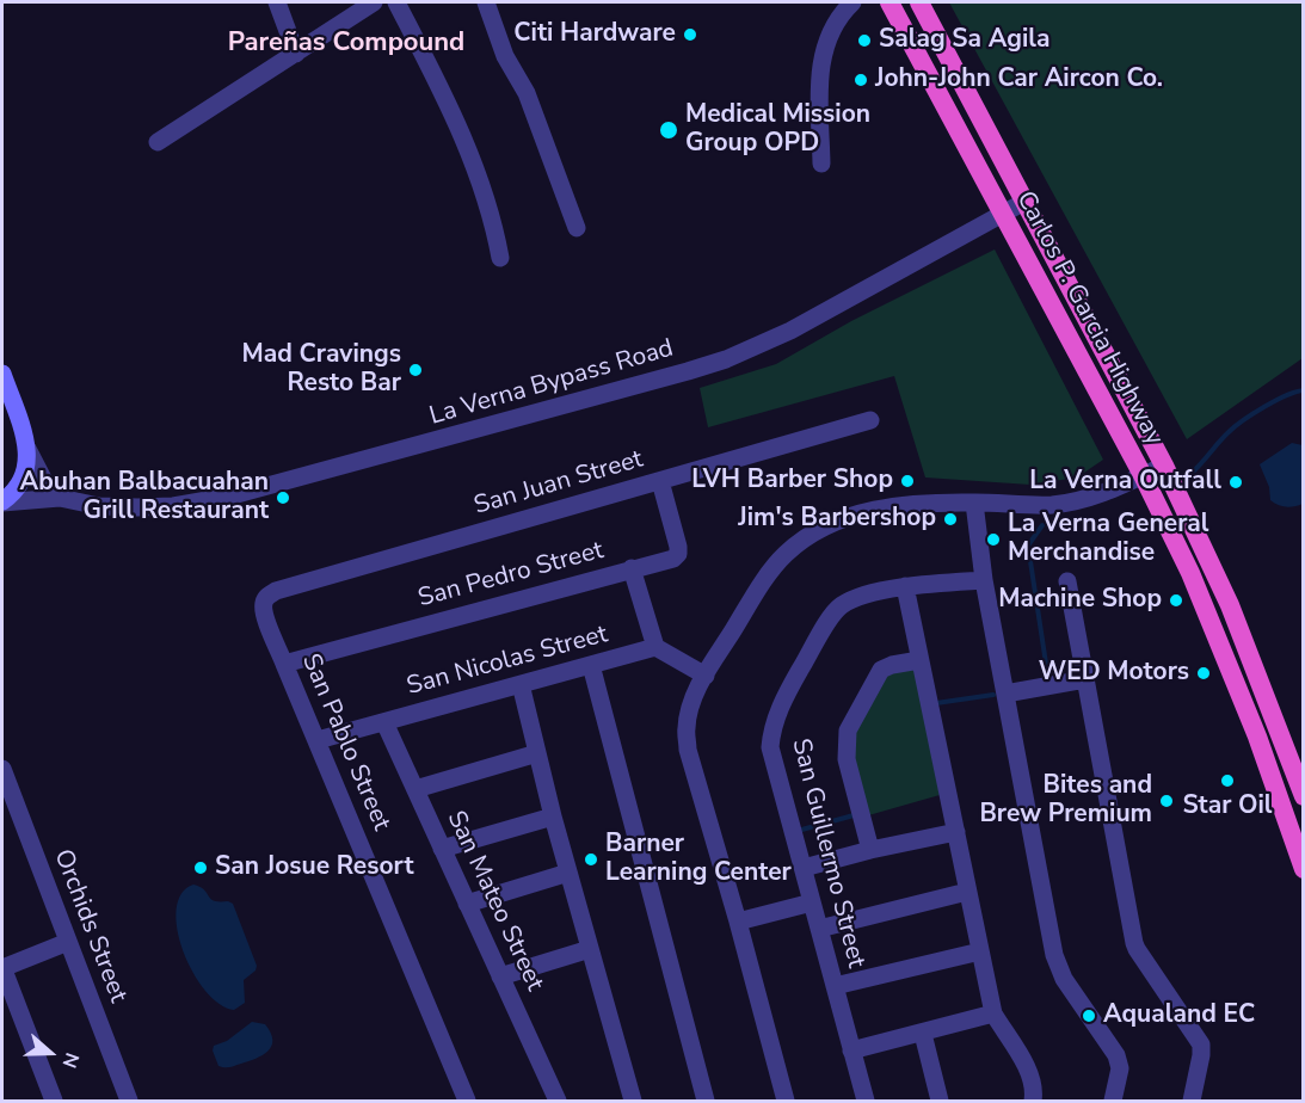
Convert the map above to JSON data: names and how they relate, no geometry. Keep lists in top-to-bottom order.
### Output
{
  "streets": {
    "highway": ["Carlos P. Garcia Highway"],
    "street": [
      "La Verna Bypass Road",
      "San Juan Street",
      "San Pedro Street",
      "San Nicolas Street",
      "San Pablo Street",
      "San Guillermo Street",
      "San Mateo Street",
      "Orchids Street"
    ]
  },
  "crossings": [
    ["Carlos P. Garcia Highway", "La Verna Bypass Road"],
    ["San Juan Street", "San Pedro Street"],
    ["San Juan Street", "San Pablo Street"],
    ["San Pedro Street", "San Pablo Street"],
    ["San Nicolas Street", "San Pablo Street"],
    ["San Nicolas Street", "San Mateo Street"]
  ],
  "districts": ["Pareñas Compound"],
  "places": [
    "Citi Hardware",
    "Salag Sa Agila",
    "John-John Car Aircon Co.",
    "Medical Mission Group OPD",
    "Mad Cravings Resto Bar",
    "LVH Barber Shop",
    "La Verna Outfall",
    "Abuhan Balbacuahan Grill Restaurant",
    "Jim's Barbershop",
    "La Verna General Merchandise",
    "Machine Shop",
    "WED Motors",
    "Star Oil",
    "Bites and Brew Premium",
    "Barner Learning Center",
    "San Josue Resort",
    "Aqualand EC"
  ],
  "north": "right"
}
